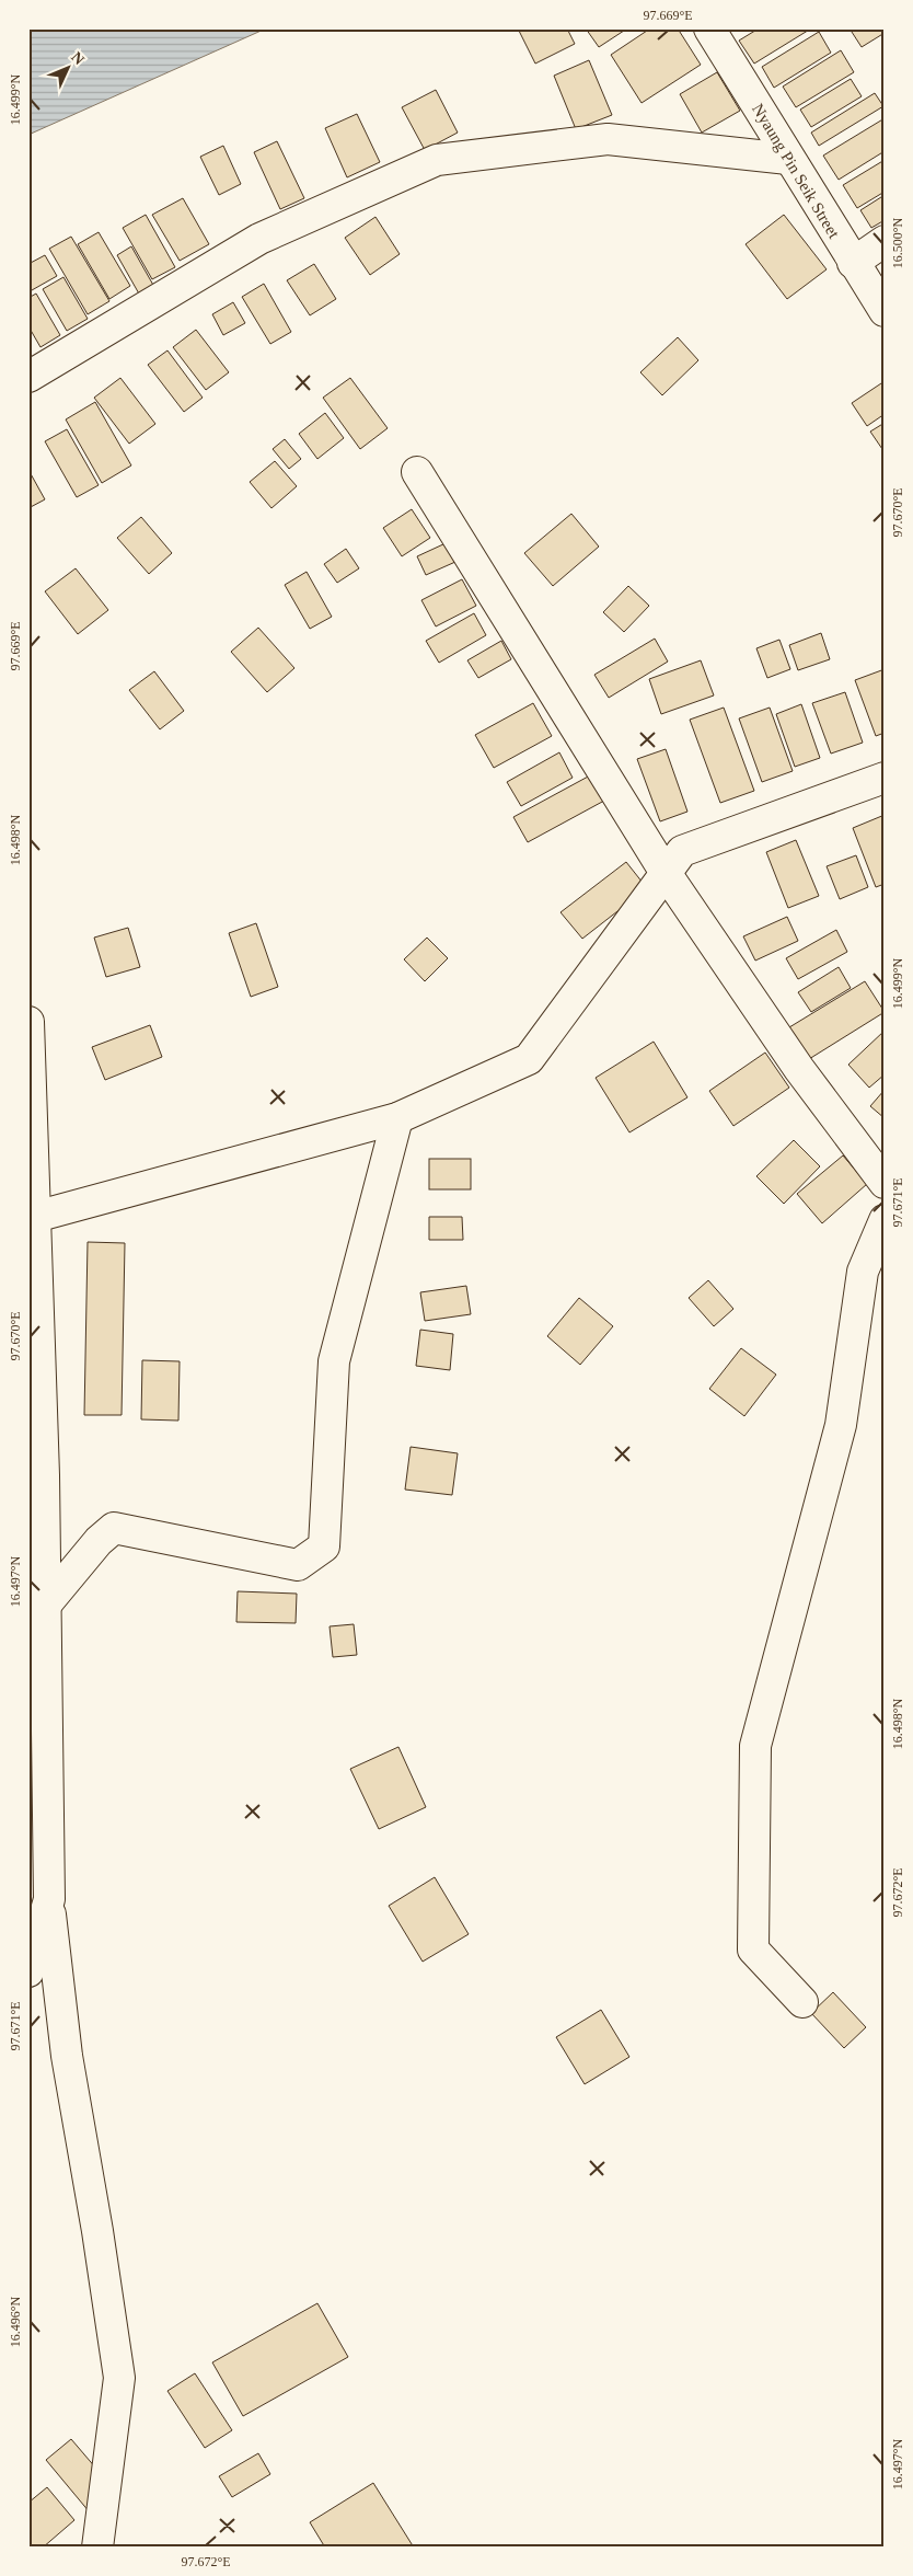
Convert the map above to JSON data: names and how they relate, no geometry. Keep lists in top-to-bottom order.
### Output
{
  "streets": {
    "street": ["Nyaung Pin Seik Street"]
  },
  "north": "top right",
  "coordinates": [
    "97.669°E",
    "16.499°N",
    "16.500°N",
    "97.670°E",
    "16.498°N",
    "97.671°E",
    "16.497°N",
    "97.672°E",
    "16.496°N"
  ]
}
